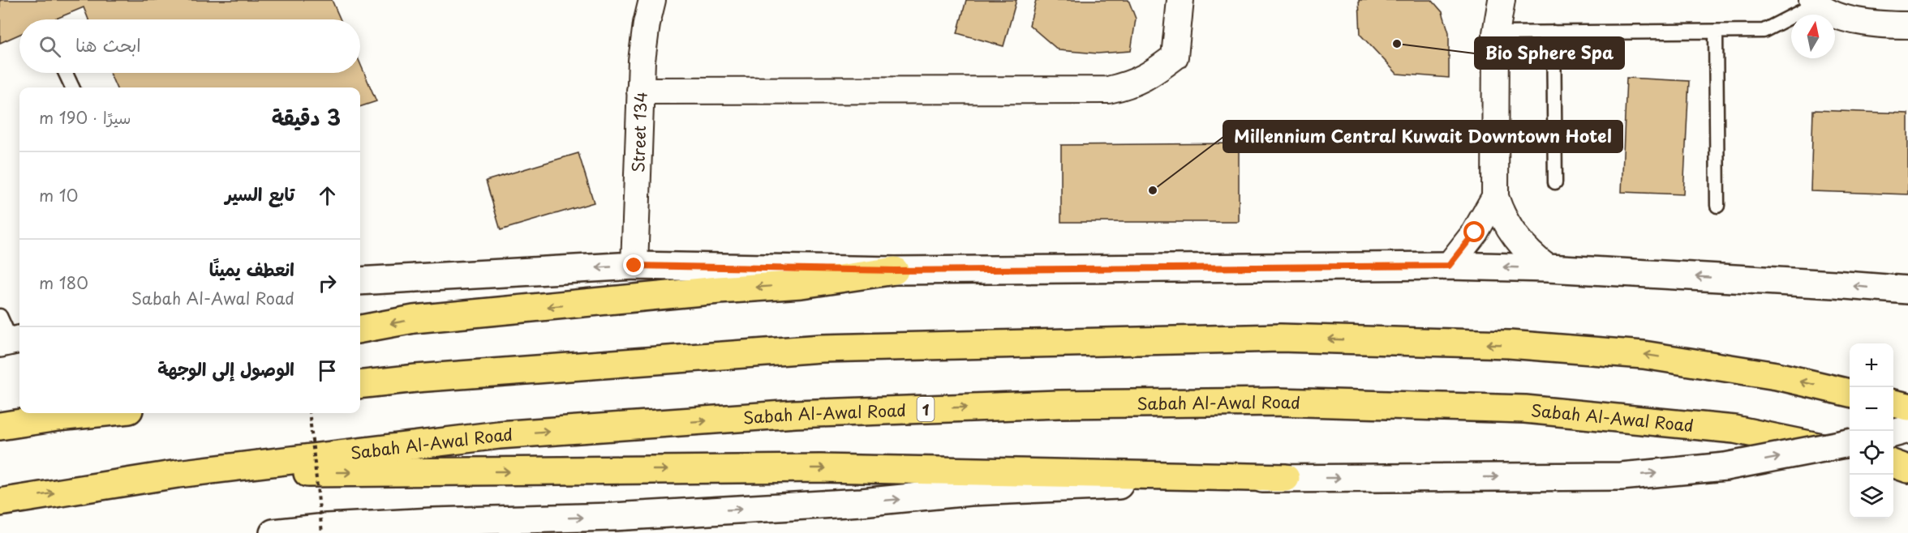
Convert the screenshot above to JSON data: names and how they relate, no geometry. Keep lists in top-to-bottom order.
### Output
{
  "streets": {
    "highway": ["Sabah Al-Awal Road", "1"],
    "street": ["Street 134"]
  },
  "places": ["Bio Sphere Spa", "Millennium Central Kuwait Downtown Hotel"],
  "north": "top",
  "page": {
    "search": "ابحث هنا",
    "heading": ["3 دقيقة", "سيرًا · 190 m"],
    "list": [
      ["تابع السير", "10 m"],
      ["انعطف يمينًا", "Sabah Al-Awal Road", "180 m"],
      "الوصول إلى الوجهة"
    ],
    "map_buttons": ["+", "−"]
  }
}
